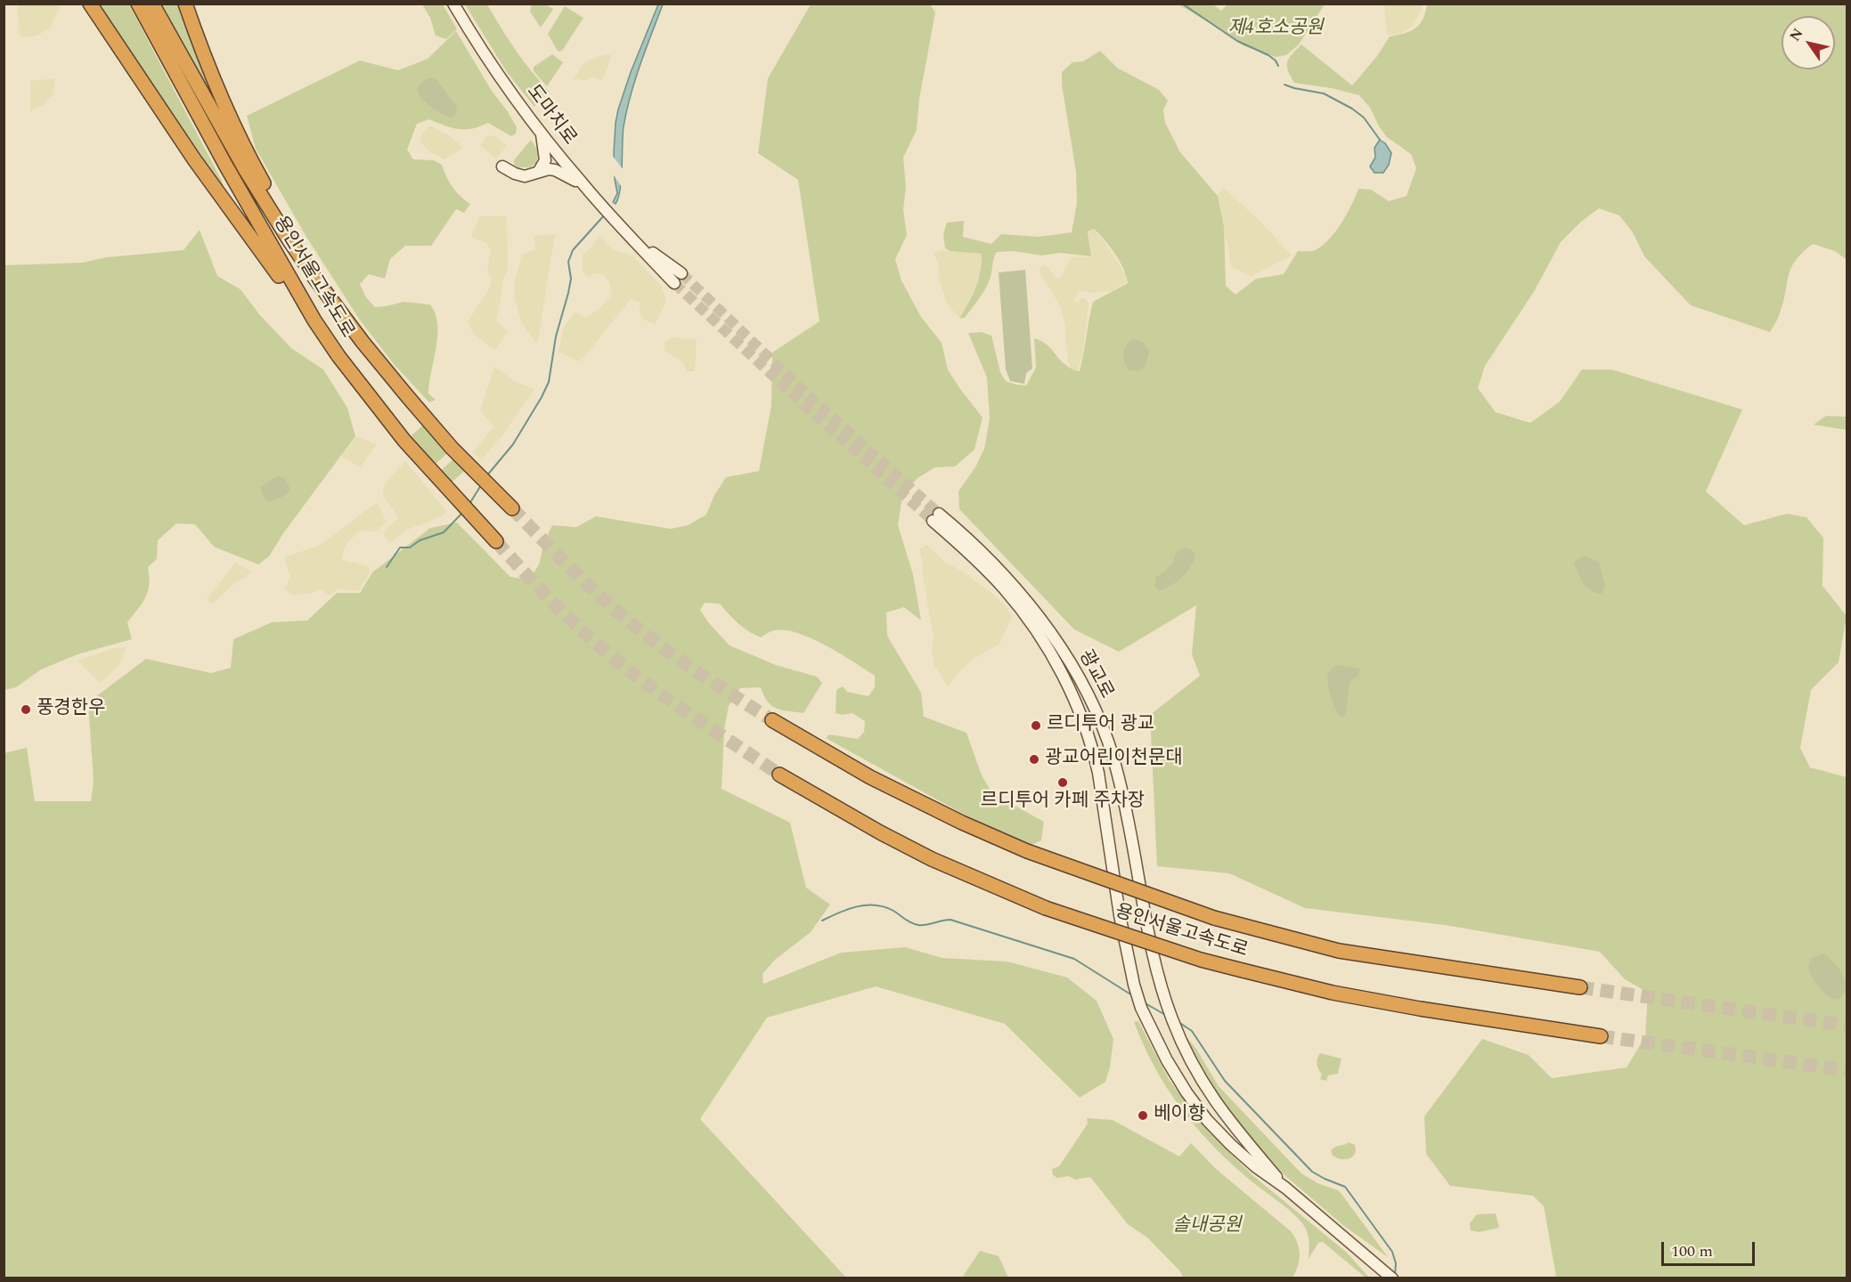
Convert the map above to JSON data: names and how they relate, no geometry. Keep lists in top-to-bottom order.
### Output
{
  "streets": {
    "highway": ["용인서울고속도로"],
    "main road": ["도마치로", "광교로"]
  },
  "parks": ["제4호소공원", "솔내공원"],
  "places": [
    "풍경한우",
    "르디투어 광교",
    "광교어린이천문대",
    "르디투어 카페 주차장",
    "베이향"
  ],
  "scale_bar": "100 m",
  "north": "top left"
}
